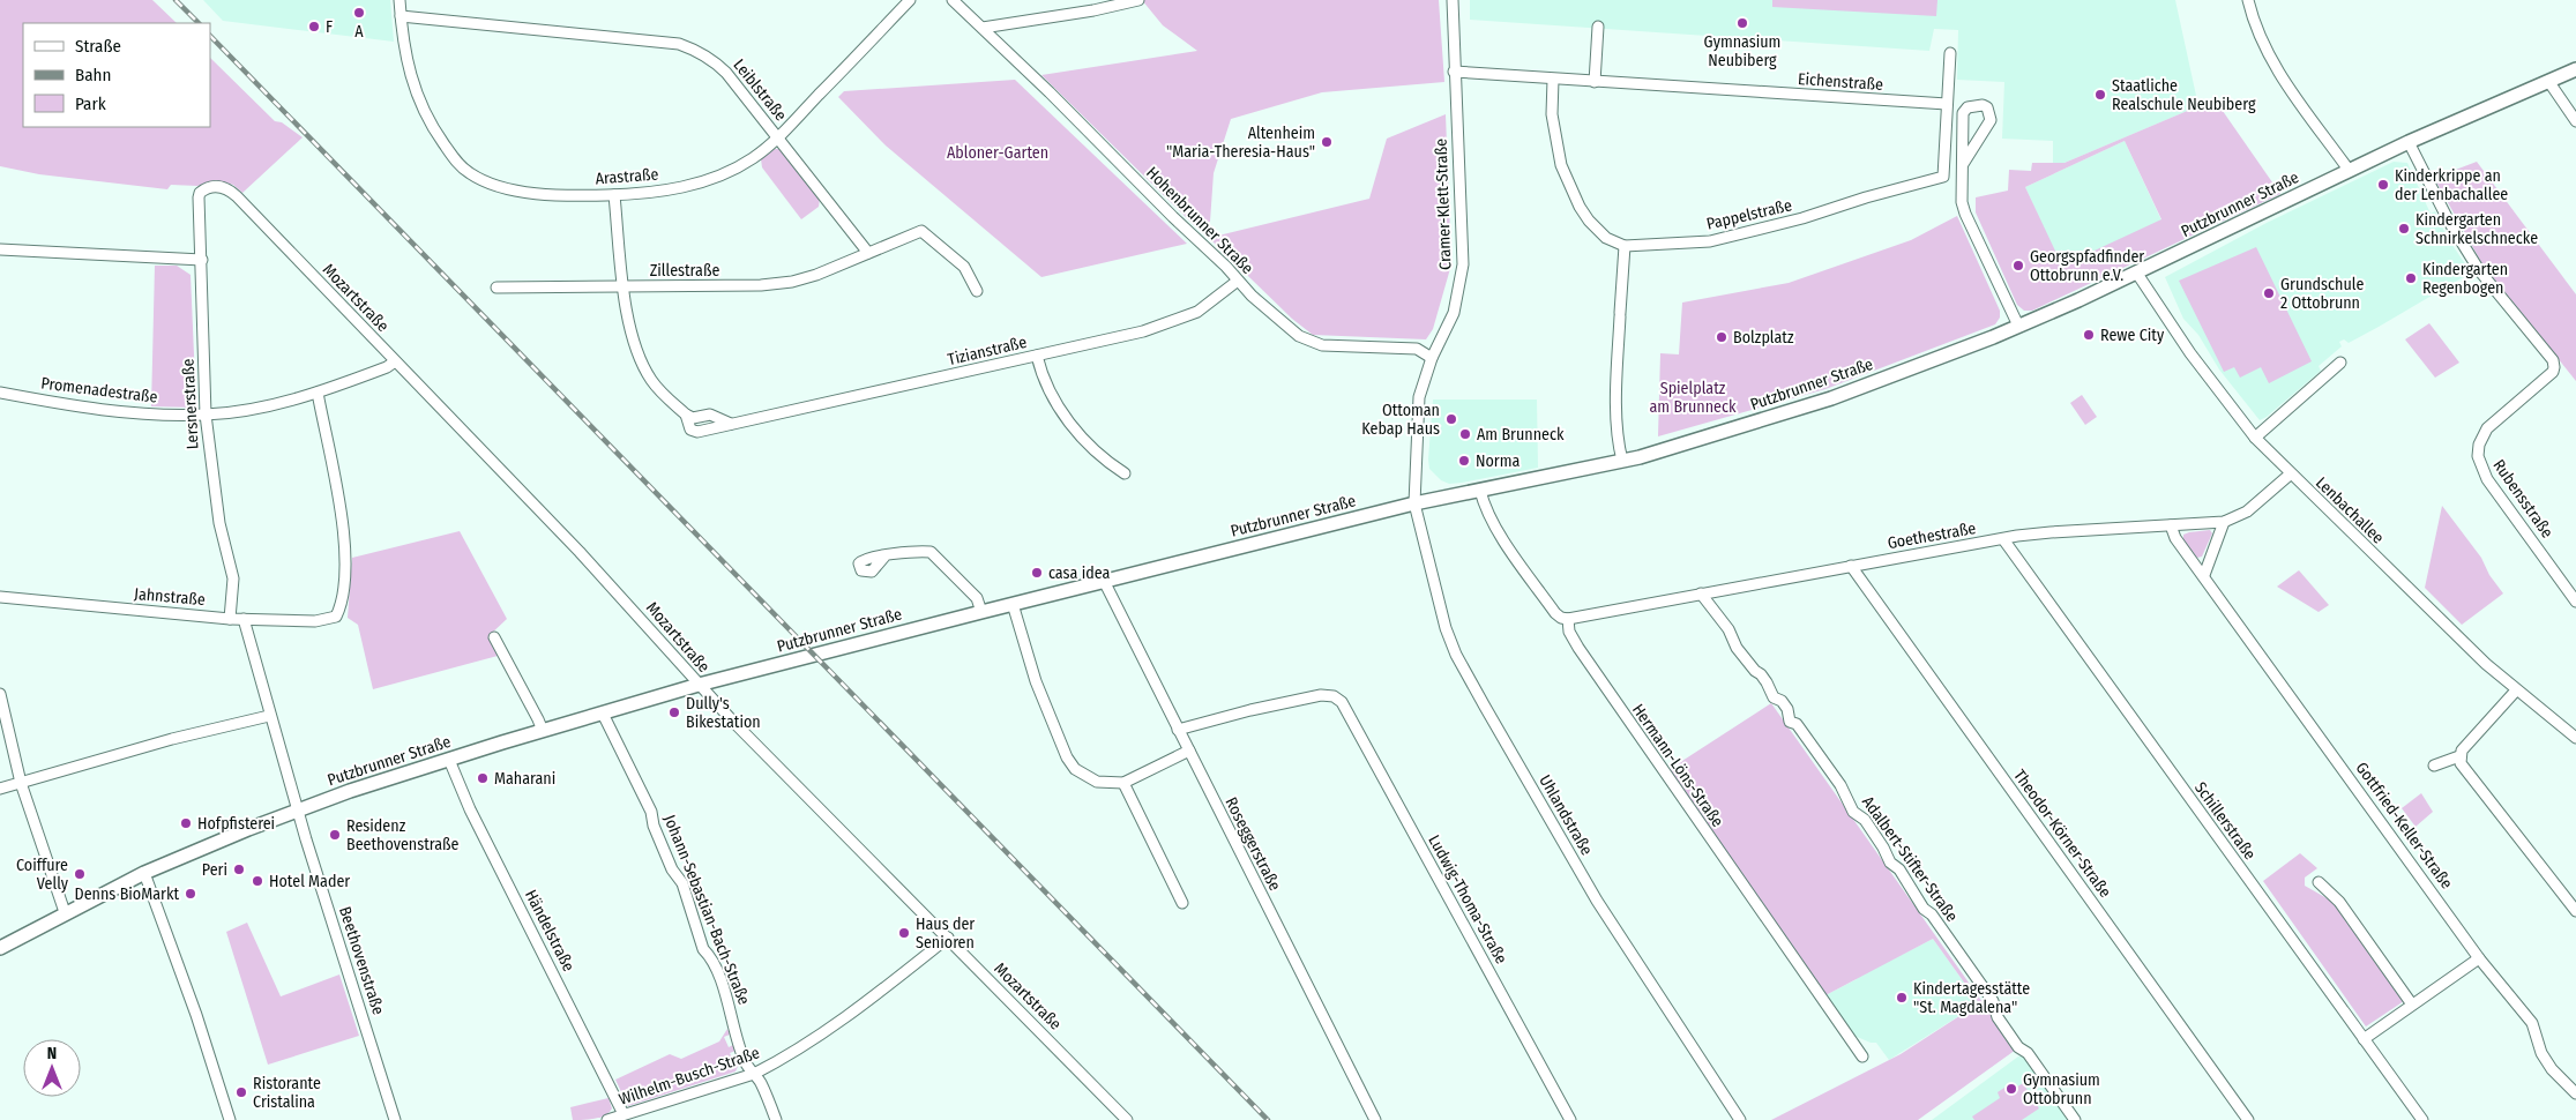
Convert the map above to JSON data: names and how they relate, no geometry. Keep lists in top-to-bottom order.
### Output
{
  "streets": {
    "main road": ["Putzbrunner Straße"],
    "street": [
      "Eichenstraße",
      "Leiblstraße",
      "Arastraße",
      "Cramer-Klett-Straße",
      "Pappelstraße",
      "Hohenbrunner Straße",
      "Zillestraße",
      "Mozartstraße",
      "Tizianstraße",
      "Promenadestraße",
      "Lersnerstraße",
      "Rubensstraße",
      "Lenbachallee",
      "Goethestraße",
      "Jahnstraße",
      "Hermann-Löns-Straße",
      "Uhlandstraße",
      "Schillerstraße",
      "Gottfried-Keller-Straße",
      "Theodor-Körner-Straße",
      "Roseggerstraße",
      "Adalbert-Stifter-Straße",
      "Ludwig-Thoma-Straße",
      "Johann-Sebastian-Bach-Straße",
      "Händelstraße",
      "Beethovenstraße",
      "Wilhelm-Busch-Straße"
    ]
  },
  "crossings": [
    ["Eichenstraße", "Cramer-Klett-Straße"],
    ["Eichenstraße", "Pappelstraße"],
    ["Leiblstraße", "Arastraße"],
    ["Leiblstraße", "Zillestraße"],
    ["Arastraße", "Tizianstraße"],
    ["Cramer-Klett-Straße", "Putzbrunner Straße"],
    ["Cramer-Klett-Straße", "Hohenbrunner Straße"],
    ["Cramer-Klett-Straße", "Uhlandstraße"],
    ["Putzbrunner Straße", "Mozartstraße"],
    ["Putzbrunner Straße", "Rubensstraße"],
    ["Putzbrunner Straße", "Lenbachallee"],
    ["Putzbrunner Straße", "Uhlandstraße"],
    ["Putzbrunner Straße", "Roseggerstraße"],
    ["Putzbrunner Straße", "Johann-Sebastian-Bach-Straße"],
    ["Putzbrunner Straße", "Händelstraße"],
    ["Putzbrunner Straße", "Beethovenstraße"],
    ["Hohenbrunner Straße", "Tizianstraße"],
    ["Zillestraße", "Tizianstraße"],
    ["Mozartstraße", "Promenadestraße"],
    ["Mozartstraße", "Lersnerstraße"],
    ["Mozartstraße", "Wilhelm-Busch-Straße"],
    ["Promenadestraße", "Lersnerstraße"],
    ["Promenadestraße", "Jahnstraße"],
    ["Lersnerstraße", "Jahnstraße"],
    ["Lenbachallee", "Goethestraße"],
    ["Goethestraße", "Hermann-Löns-Straße"],
    ["Goethestraße", "Schillerstraße"],
    ["Goethestraße", "Gottfried-Keller-Straße"],
    ["Goethestraße", "Theodor-Körner-Straße"],
    ["Goethestraße", "Adalbert-Stifter-Straße"],
    ["Jahnstraße", "Beethovenstraße"],
    ["Roseggerstraße", "Ludwig-Thoma-Straße"],
    ["Johann-Sebastian-Bach-Straße", "Wilhelm-Busch-Straße"],
    ["Händelstraße", "Wilhelm-Busch-Straße"]
  ],
  "parks": ["Abloner-Garten", "Spielplatz am Brunneck"],
  "places": [
    "A",
    "Gymnasium Neubiberg",
    "F",
    "Staatliche Realschule Neubiberg",
    "Altenheim \"Maria-Theresia-Haus\"",
    "Kinderkrippe an der Lenbachallee",
    "Kindergarten Schnirkelschnecke",
    "Georgspfadfinder Ottobrunn e.V.",
    "Kindergarten Regenbogen",
    "Grundschule 2 Ottobrunn",
    "Rewe City",
    "Bolzplatz",
    "Ottoman Kebap Haus",
    "Am Brunneck",
    "Norma",
    "casa idea",
    "Dully's Bikestation",
    "Maharani",
    "Hofpfisterei",
    "Residenz Beethovenstraße",
    "Peri",
    "Coiffure Velly",
    "Hotel Mader",
    "Denns BioMarkt",
    "Haus der Senioren",
    "Kindertagesstätte \"St. Magdalena\"",
    "Gymnasium Ottobrunn",
    "Ristorante Cristalina"
  ],
  "legend": ["Straße", "Bahn", "Park"],
  "north": "top"
}
